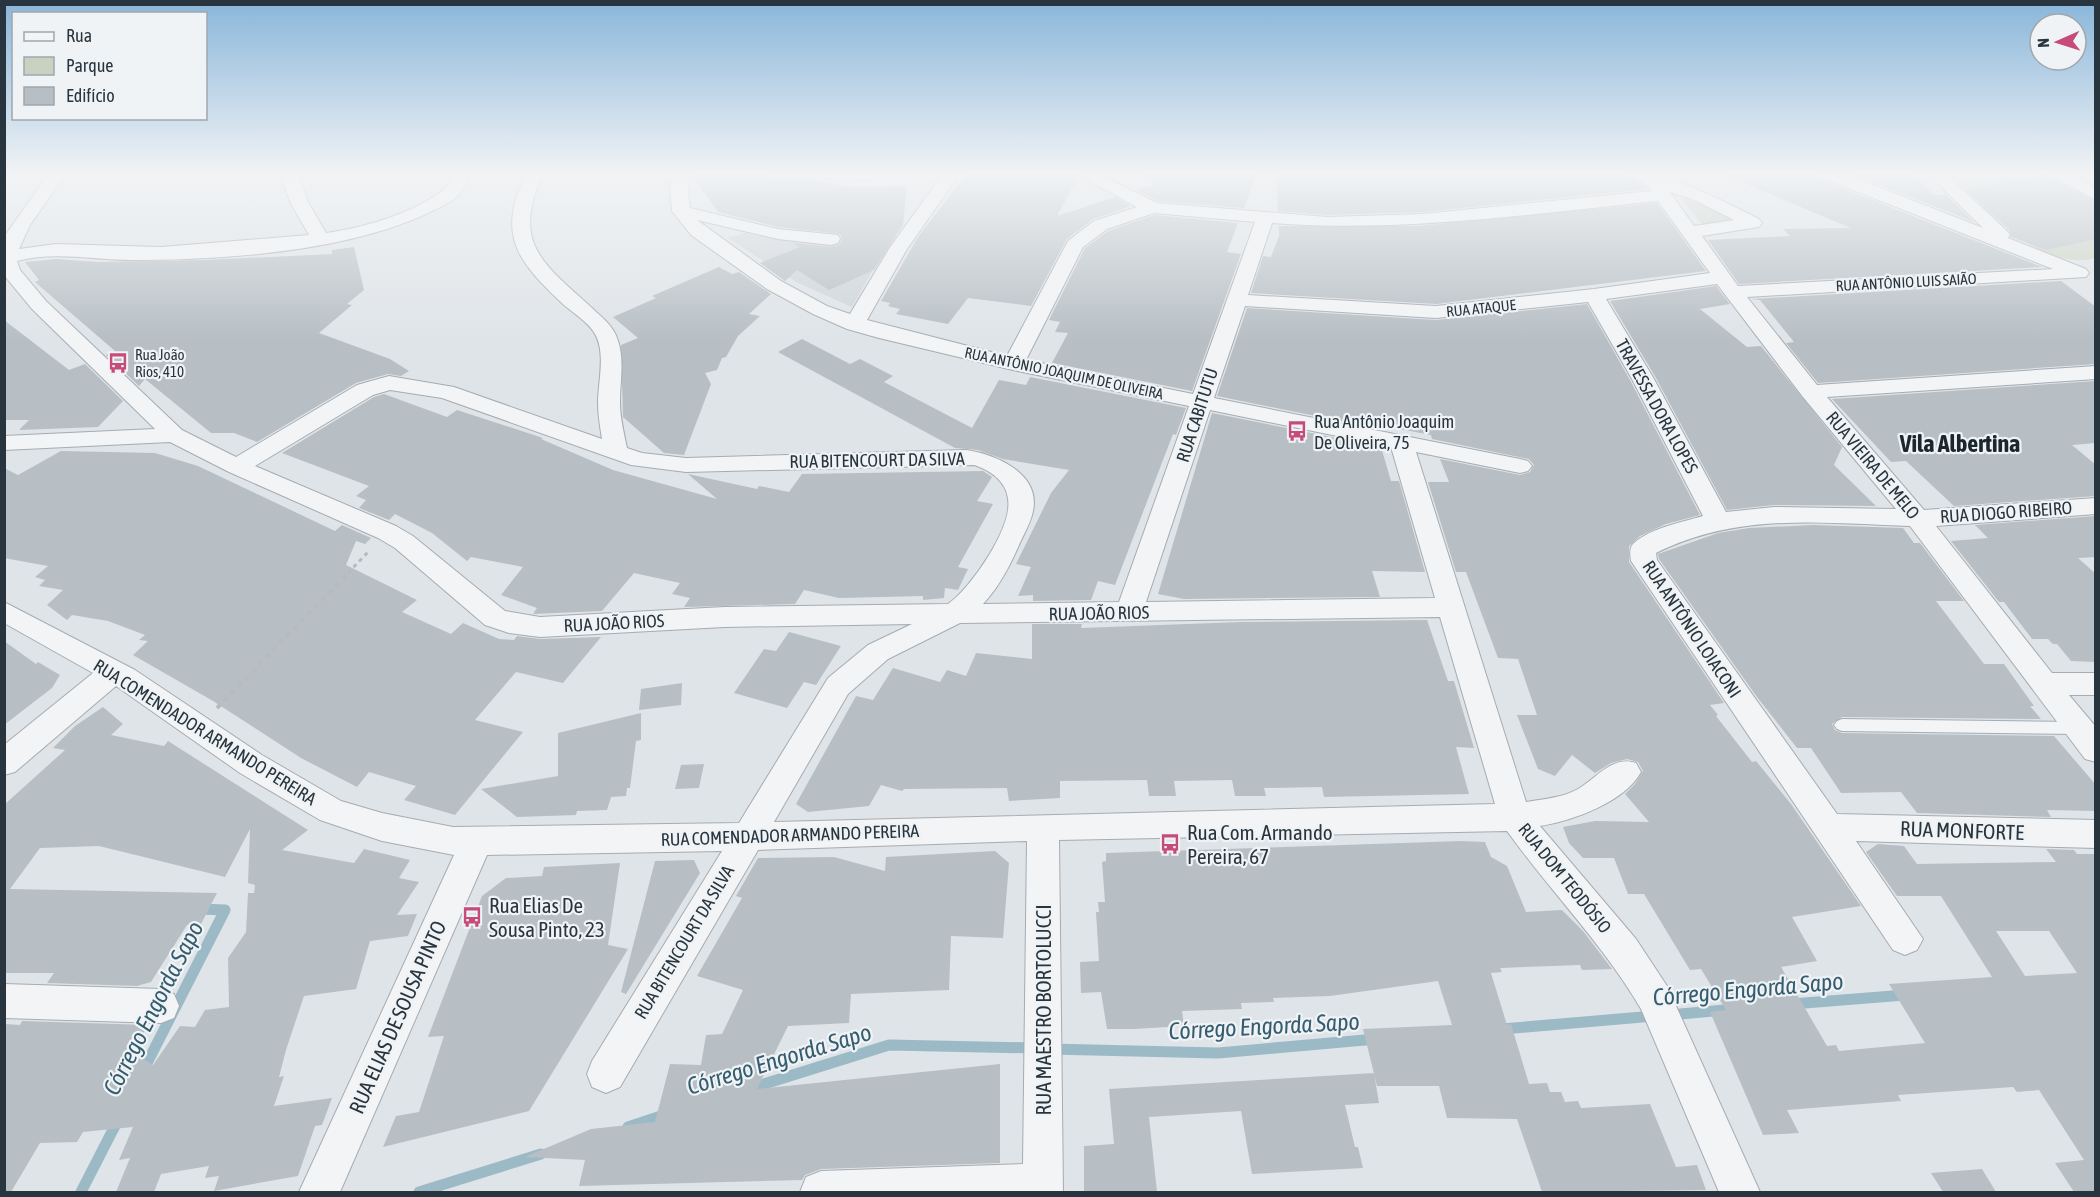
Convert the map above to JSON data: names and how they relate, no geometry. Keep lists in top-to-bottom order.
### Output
{
  "streets": {
    "street": [
      "RUA ANTÔNIO LUIS SAIÃO",
      "RUA ATAQUE",
      "RUA ANTÔNIO JOAQUIM DE OLIVEIRA",
      "TRAVESSA DORA LOPES",
      "RUA CABITUTU",
      "RUA BITENCOURT DA SILVA",
      "RUA VIEIRA DE MELO",
      "RUA DIOGO RIBEIRO",
      "RUA JOÃO RIOS",
      "RUA ANTÔNIO LOIACONI",
      "RUA COMENDADOR ARMANDO PEREIRA",
      "RUA MONFORTE",
      "RUA DOM TEODÓSIO",
      "RUA MAESTRO BORTOLUCCI",
      "RUA ELIAS DE SOUSA PINTO"
    ]
  },
  "crossings": [
    ["RUA ANTÔNIO LUIS SAIÃO", "RUA ATAQUE"],
    ["RUA ANTÔNIO LUIS SAIÃO", "RUA VIEIRA DE MELO"],
    ["RUA ATAQUE", "TRAVESSA DORA LOPES"],
    ["RUA ATAQUE", "RUA CABITUTU"],
    ["RUA ATAQUE", "RUA VIEIRA DE MELO"],
    ["RUA ANTÔNIO JOAQUIM DE OLIVEIRA", "RUA CABITUTU"],
    ["RUA ANTÔNIO JOAQUIM DE OLIVEIRA", "RUA DOM TEODÓSIO"],
    ["TRAVESSA DORA LOPES", "RUA ANTÔNIO LOIACONI"],
    ["RUA CABITUTU", "RUA JOÃO RIOS"],
    ["RUA BITENCOURT DA SILVA", "RUA JOÃO RIOS"],
    ["RUA BITENCOURT DA SILVA", "RUA COMENDADOR ARMANDO PEREIRA"],
    ["RUA VIEIRA DE MELO", "RUA DIOGO RIBEIRO"],
    ["RUA VIEIRA DE MELO", "RUA ANTÔNIO LOIACONI"],
    ["RUA DIOGO RIBEIRO", "RUA ANTÔNIO LOIACONI"],
    ["RUA JOÃO RIOS", "RUA DOM TEODÓSIO"],
    ["RUA ANTÔNIO LOIACONI", "RUA MONFORTE"],
    ["RUA COMENDADOR ARMANDO PEREIRA", "RUA DOM TEODÓSIO"],
    ["RUA COMENDADOR ARMANDO PEREIRA", "RUA MAESTRO BORTOLUCCI"],
    ["RUA COMENDADOR ARMANDO PEREIRA", "RUA ELIAS DE SOUSA PINTO"]
  ],
  "districts": ["Vila Albertina"],
  "water": ["Córrego Engorda Sapo"],
  "places": {
    "bus stop": [
      "Rua João Rios, 410",
      "Rua Antônio Joaquim De Oliveira, 75",
      "Rua Com. Armando Pereira, 67",
      "Rua Elias De Sousa Pinto, 23"
    ]
  },
  "legend": ["Rua", "Parque", "Edifício"],
  "north": "left"
}
